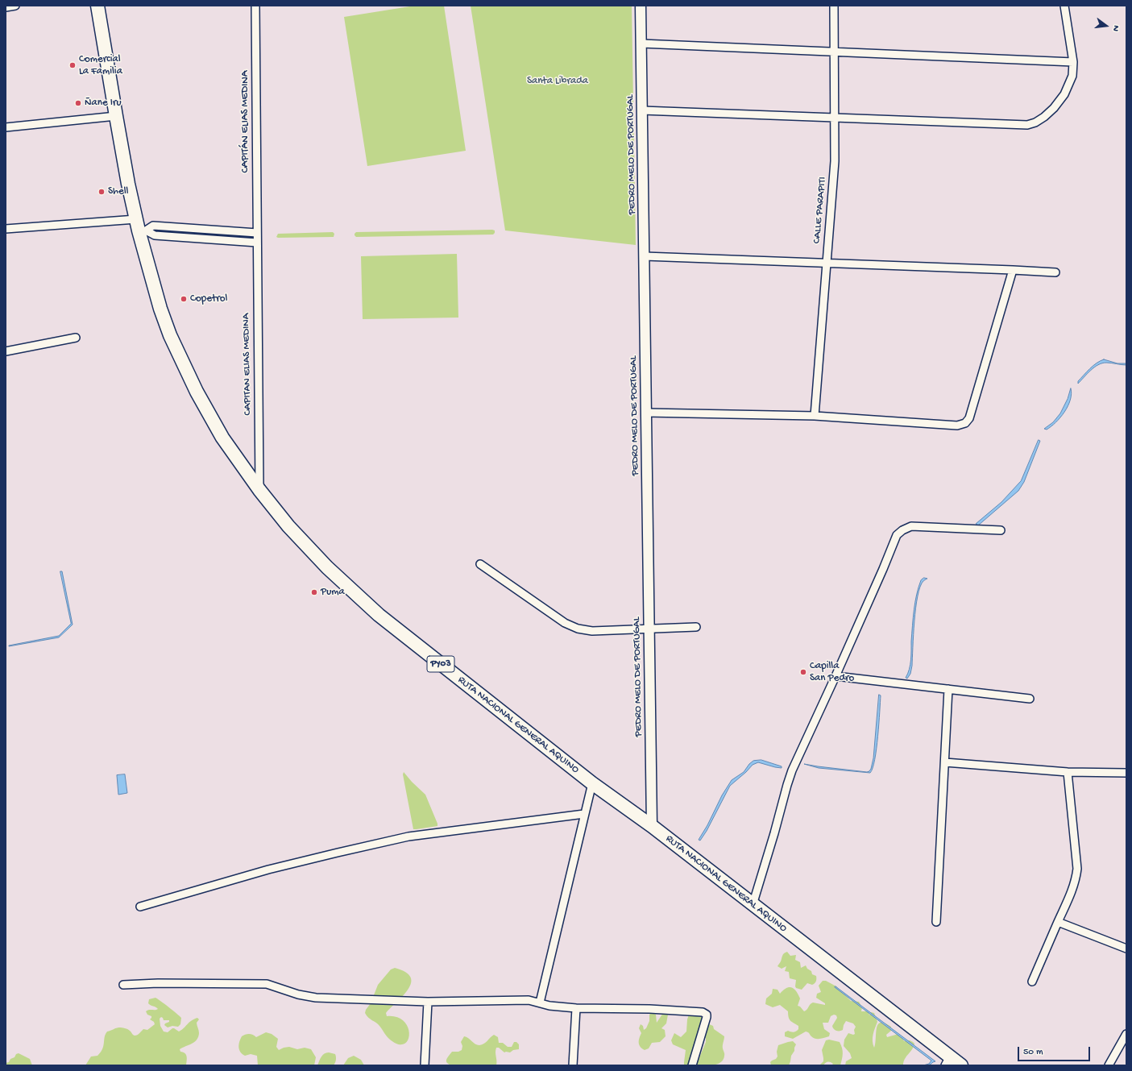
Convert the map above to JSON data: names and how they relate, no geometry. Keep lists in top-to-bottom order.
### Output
{
  "streets": {
    "highway": ["PY03", "RUTA NACIONAL GENERAL AQUINO"],
    "street": [
      "CAPITÁN ELIAS MEDINA",
      "PEDRO MELO DE PORTUGAL",
      "CALLE PARAPITI",
      "CAPITAN ELIAS MEDINA"
    ]
  },
  "crossings": [
    ["CAPITÁN ELIAS MEDINA", "CAPITAN ELIAS MEDINA"],
    ["PEDRO MELO DE PORTUGAL", "RUTA NACIONAL GENERAL AQUINO"],
    ["CAPITAN ELIAS MEDINA", "RUTA NACIONAL GENERAL AQUINO"]
  ],
  "parks": ["Santa Librada"],
  "places": [
    "Comercial La Familia",
    "Ñane Iru",
    "Shell",
    "Copetrol",
    "Puma",
    "Capilla San Pedro"
  ],
  "scale_bar": "50 m",
  "north": "right"
}
